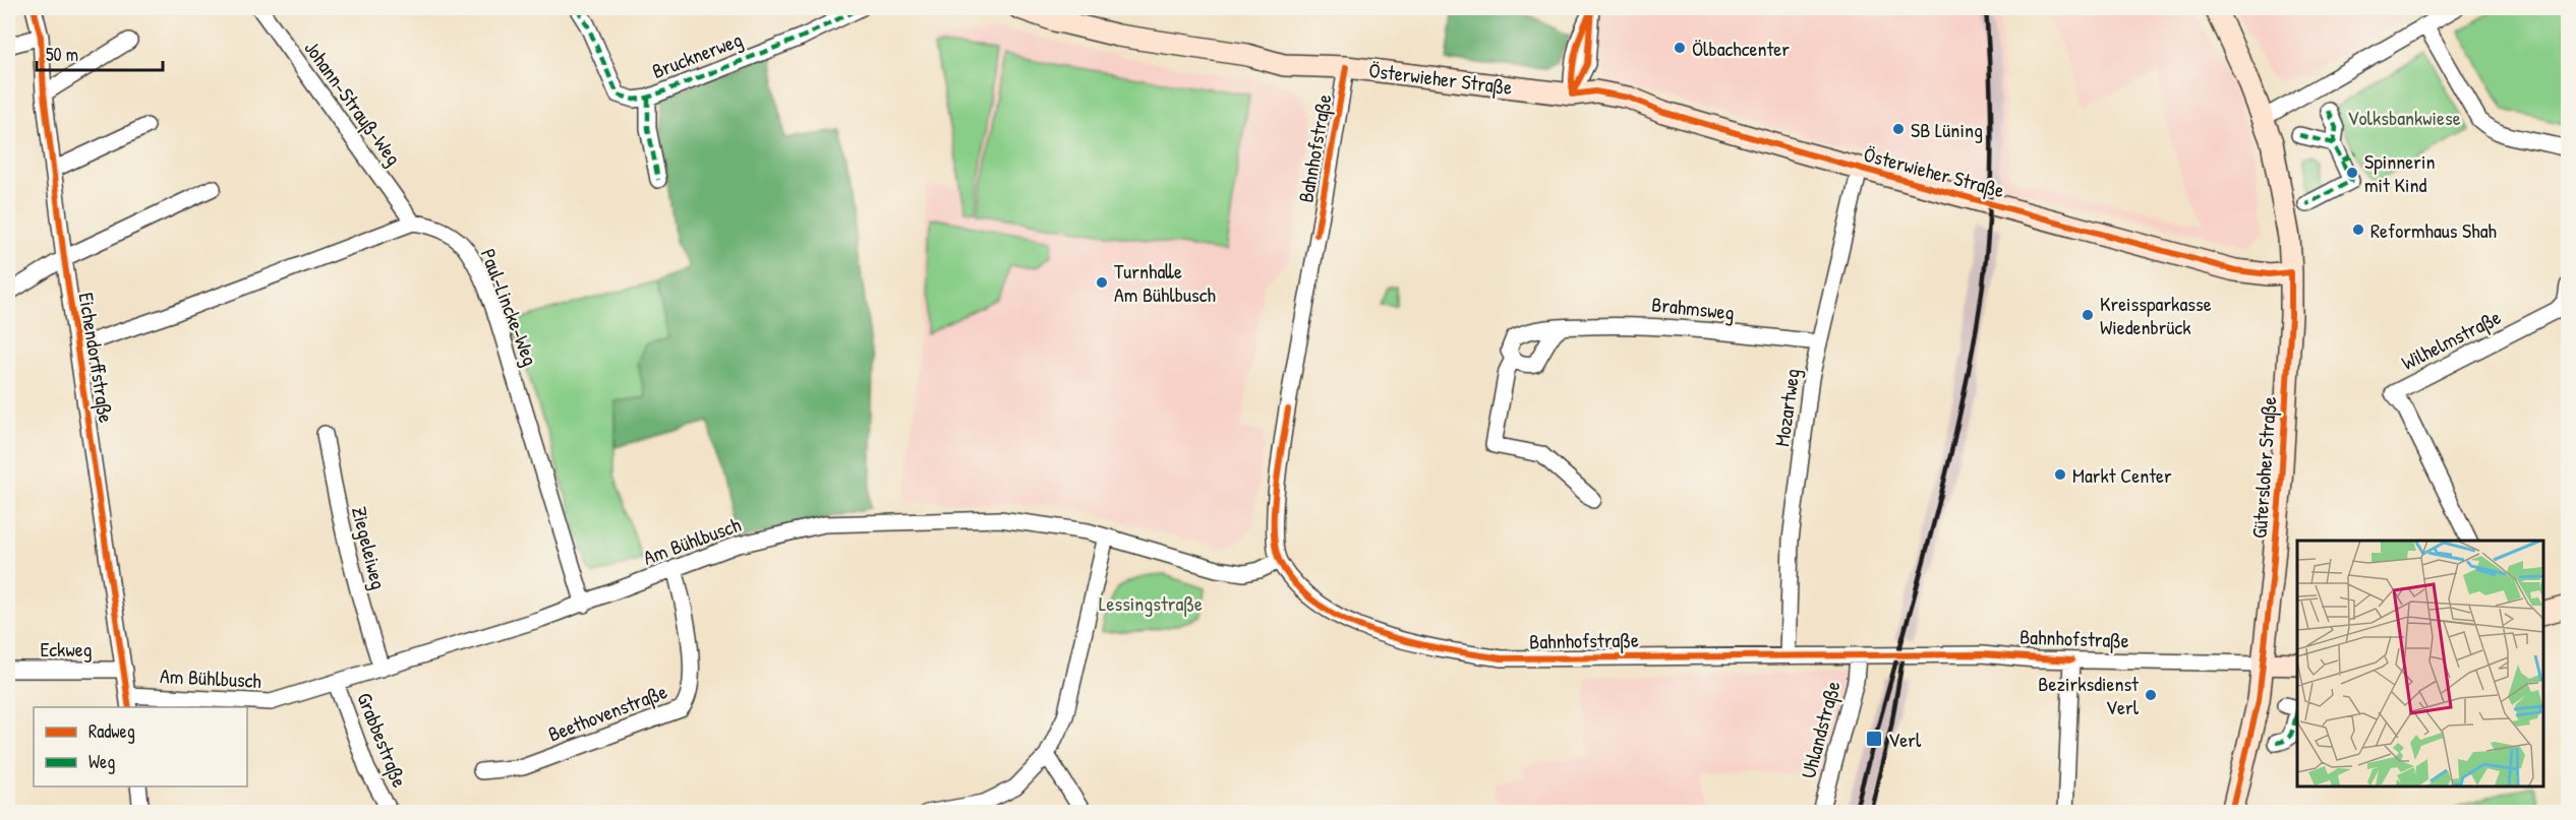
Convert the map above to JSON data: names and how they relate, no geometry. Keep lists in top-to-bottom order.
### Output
{
  "streets": {
    "street": [
      "Brucknerweg",
      "Österwieher Straße",
      "Johann-Strauß-Weg",
      "Bahnhofstraße",
      "Paul-Lincke-Weg",
      "Brahmsweg",
      "Wilhelmstraße",
      "Eichendorffstraße",
      "Mozartweg",
      "Gütersloher Straße",
      "Am Bühlbusch",
      "Ziegeleiweg",
      "Eckweg",
      "Beethovenstraße",
      "Uhlandstraße",
      "Grabbestraße"
    ]
  },
  "crossings": [
    ["Österwieher Straße", "Bahnhofstraße"],
    ["Österwieher Straße", "Mozartweg"],
    ["Österwieher Straße", "Gütersloher Straße"],
    ["Johann-Strauß-Weg", "Paul-Lincke-Weg"],
    ["Bahnhofstraße", "Mozartweg"],
    ["Bahnhofstraße", "Gütersloher Straße"],
    ["Bahnhofstraße", "Am Bühlbusch"],
    ["Bahnhofstraße", "Uhlandstraße"],
    ["Paul-Lincke-Weg", "Am Bühlbusch"],
    ["Brahmsweg", "Mozartweg"],
    ["Eichendorffstraße", "Am Bühlbusch"],
    ["Eichendorffstraße", "Eckweg"],
    ["Am Bühlbusch", "Ziegeleiweg"],
    ["Am Bühlbusch", "Beethovenstraße"],
    ["Am Bühlbusch", "Grabbestraße"]
  ],
  "parks": ["Volksbankwiese", "Lessingstraße"],
  "places": {
    "other": [
      "Ölbachcenter",
      "SB Lüning",
      "Spinnerin mit Kind",
      "Reformhaus Shah",
      "Turnhalle Am Bühlbusch",
      "Kreissparkasse Wiedenbrück",
      "Markt Center",
      "Bezirksdienst Verl"
    ],
    "transit": ["Verl"]
  },
  "legend": ["Radweg", "Weg"],
  "scale_bar": "50 m"
}
